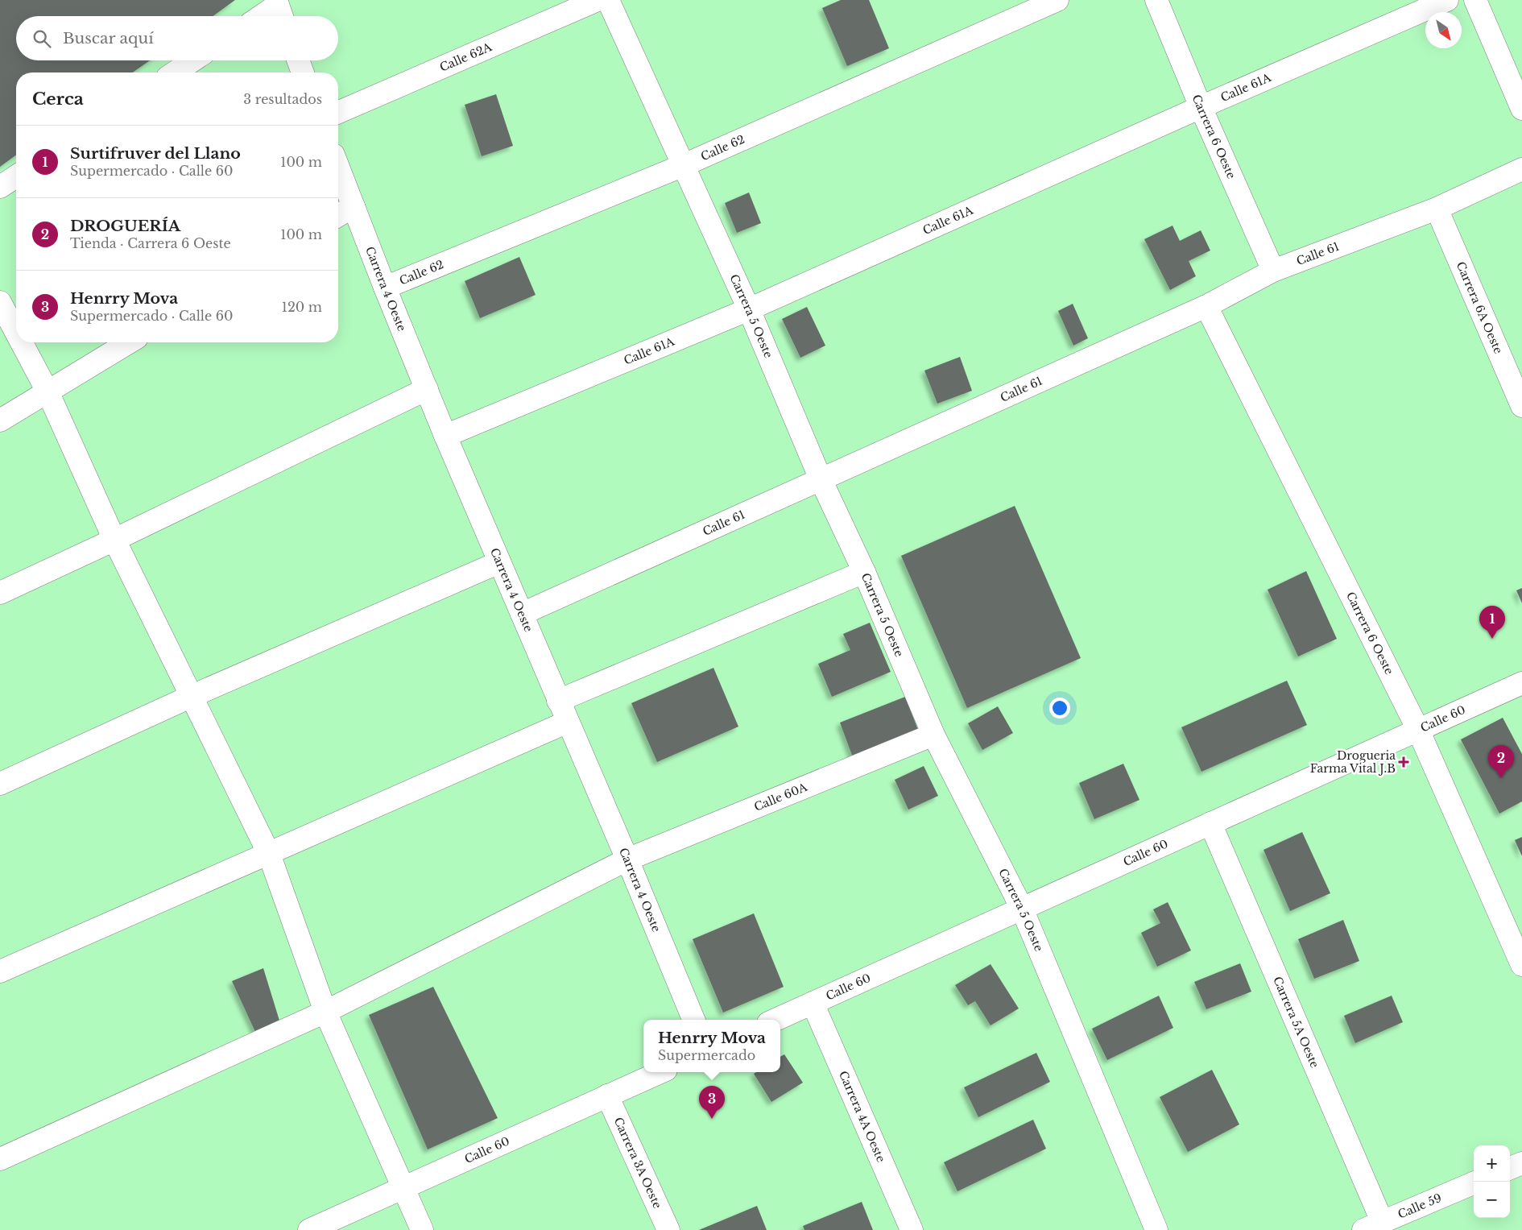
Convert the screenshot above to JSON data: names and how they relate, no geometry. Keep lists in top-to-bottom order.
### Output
{
  "streets": {
    "street": [
      "Calle 62A",
      "Calle 61A",
      "Carrera 6 Oeste",
      "Calle 62",
      "Calle 61",
      "Carrera 4 Oeste",
      "Carrera 6A Oeste",
      "Carrera 5 Oeste",
      "Calle 60",
      "Calle 60A",
      "Carrera 5A Oeste",
      "Carrera 4A Oeste",
      "Carrera 3A Oeste",
      "Calle 59"
    ]
  },
  "crossings": [
    ["Calle 61A", "Carrera 6 Oeste"],
    ["Calle 61A", "Carrera 4 Oeste"],
    ["Calle 61A", "Carrera 5 Oeste"],
    ["Carrera 6 Oeste", "Calle 61"],
    ["Carrera 6 Oeste", "Calle 60"],
    ["Calle 62", "Carrera 4 Oeste"],
    ["Calle 62", "Carrera 5 Oeste"],
    ["Calle 61", "Carrera 4 Oeste"],
    ["Calle 61", "Carrera 6A Oeste"],
    ["Calle 61", "Carrera 5 Oeste"],
    ["Carrera 4 Oeste", "Calle 60A"],
    ["Carrera 5 Oeste", "Calle 60"],
    ["Carrera 5 Oeste", "Calle 60A"],
    ["Calle 60", "Carrera 5A Oeste"],
    ["Calle 60", "Carrera 4A Oeste"],
    ["Calle 60", "Carrera 3A Oeste"],
    ["Carrera 5A Oeste", "Calle 59"]
  ],
  "places": {
    "health": ["Drogueria Farma Vital J.B"]
  },
  "north": "bottom right",
  "page": {
    "search": "Buscar aquí",
    "heading": ["Cerca", "3 resultados"],
    "list": [
      {
        "mark": "1",
        "name": "Surtifruver del Llano",
        "note": "Supermercado · Calle 60",
        "value": "100 m"
      },
      {
        "mark": "2",
        "name": "DROGUERÍA",
        "note": "Tienda · Carrera 6 Oeste",
        "value": "100 m"
      },
      {
        "mark": "3",
        "name": "Henrry Mova",
        "note": "Supermercado · Calle 60",
        "value": "120 m"
      }
    ],
    "pins": ["1", "2", "3"],
    "popup": ["Henrry Mova", "Supermercado"],
    "map_buttons": ["+", "−"]
  }
}
